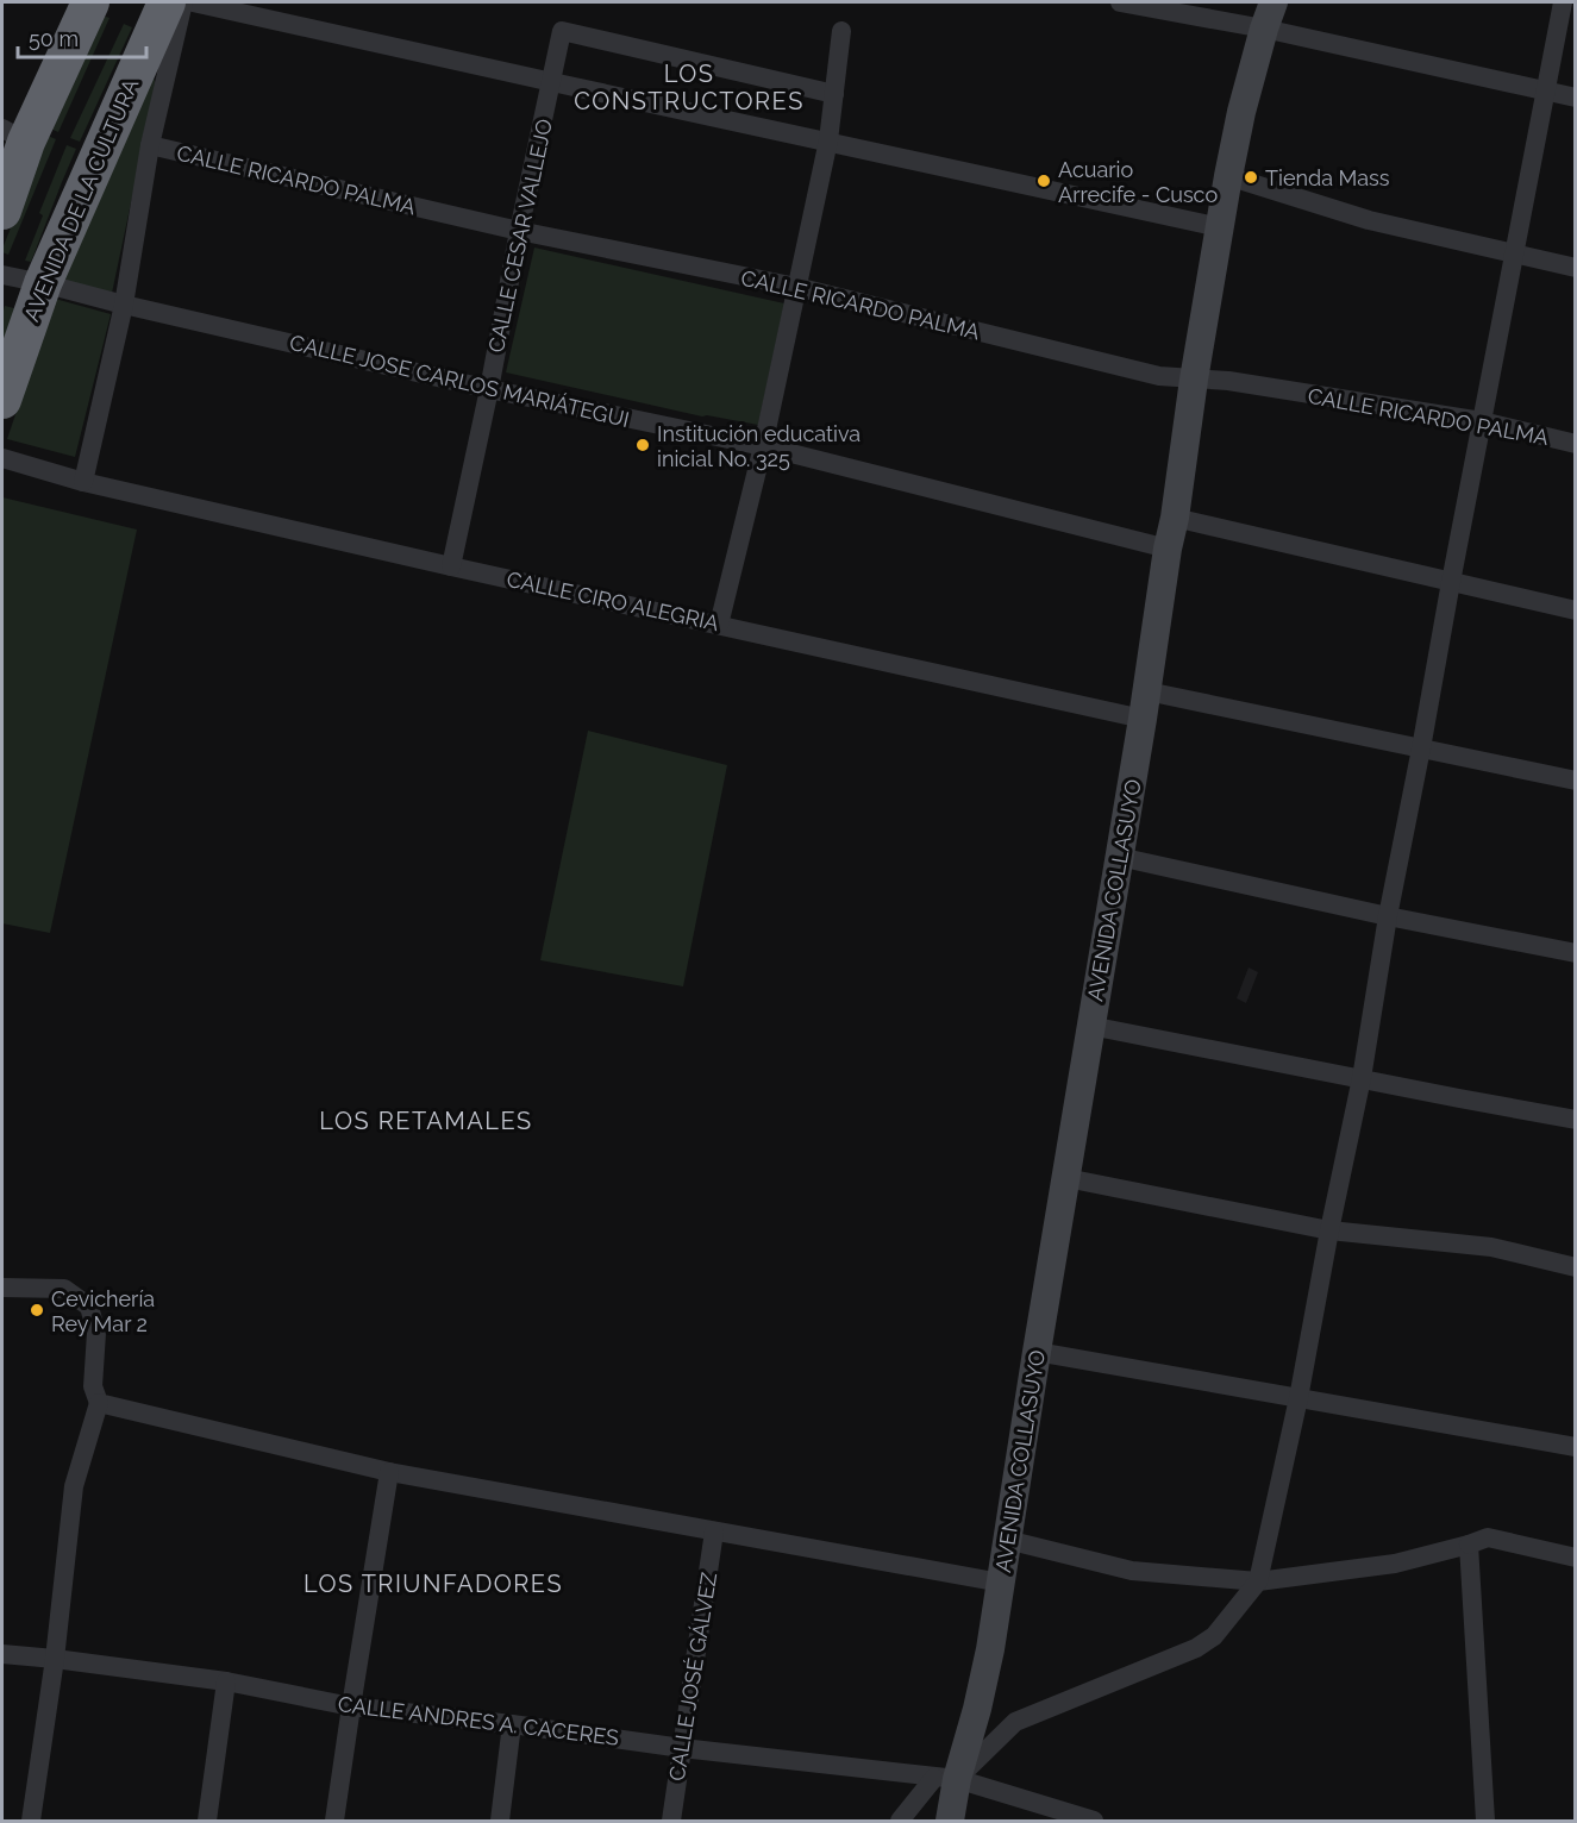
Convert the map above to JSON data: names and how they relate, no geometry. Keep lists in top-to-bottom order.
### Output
{
  "streets": {
    "highway": ["AVENIDA DE LA CULTURA"],
    "street": [
      "CALLE RICARDO PALMA",
      "CALLE CESAR VALLEJO",
      "CALLE JOSE CARLOS MARIÁTEGUI",
      "CALLE CIRO ALEGRIA",
      "AVENIDA COLLASUYO",
      "CALLE JOSÉ GÁLVEZ",
      "CALLE ANDRES A. CACERES"
    ]
  },
  "crossings": [
    ["CALLE RICARDO PALMA", "CALLE CESAR VALLEJO"],
    ["CALLE RICARDO PALMA", "AVENIDA COLLASUYO"],
    ["AVENIDA DE LA CULTURA", "CALLE JOSE CARLOS MARIÁTEGUI"],
    ["CALLE CESAR VALLEJO", "CALLE JOSE CARLOS MARIÁTEGUI"],
    ["CALLE CESAR VALLEJO", "CALLE CIRO ALEGRIA"],
    ["CALLE JOSE CARLOS MARIÁTEGUI", "AVENIDA COLLASUYO"],
    ["CALLE CIRO ALEGRIA", "AVENIDA COLLASUYO"],
    ["AVENIDA COLLASUYO", "CALLE ANDRES A. CACERES"],
    ["CALLE JOSÉ GÁLVEZ", "CALLE ANDRES A. CACERES"]
  ],
  "districts": ["LOS CONSTRUCTORES", "LOS RETAMALES", "LOS TRIUNFADORES"],
  "places": [
    "Tienda Mass",
    "Acuario Arrecife - Cusco",
    "Institución educativa inicial No. 325",
    "Cevichería Rey Mar 2"
  ],
  "scale_bar": "50 m"
}
